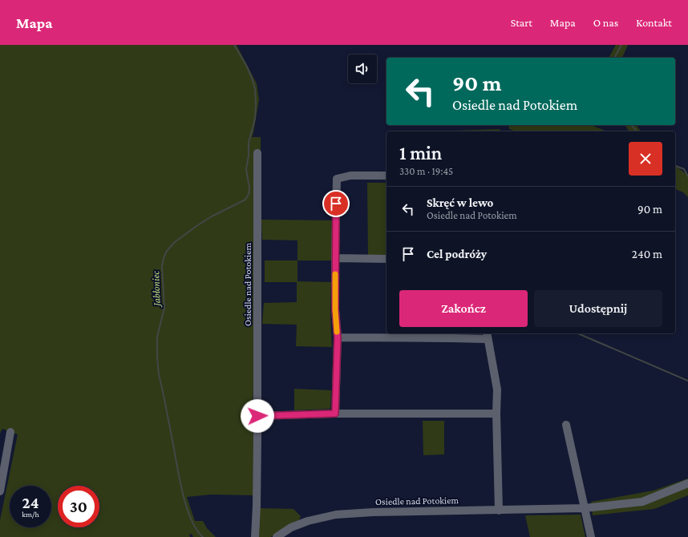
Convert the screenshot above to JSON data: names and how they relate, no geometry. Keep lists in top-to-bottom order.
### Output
{
  "streets": {
    "street": ["Osiedle nad Potokiem"]
  },
  "water": ["Jabłoniec"],
  "page": {
    "header": "Mapa",
    "nav": [
      "Start",
      "Mapa",
      "O nas",
      "Kontakt"
    ],
    "turn": ["90 m", "Osiedle nad Potokiem"],
    "heading": ["1 min", "330 m · 19:45"],
    "list": [
      {
        "name": "Skręć w lewo",
        "note": "Osiedle nad Potokiem",
        "value": "90 m"
      },
      {
        "name": "Cel podróży",
        "value": "240 m"
      }
    ],
    "buttons": ["Zakończ", "Udostępnij"],
    "speed": "24 km/h",
    "limit": "30"
  }
}
